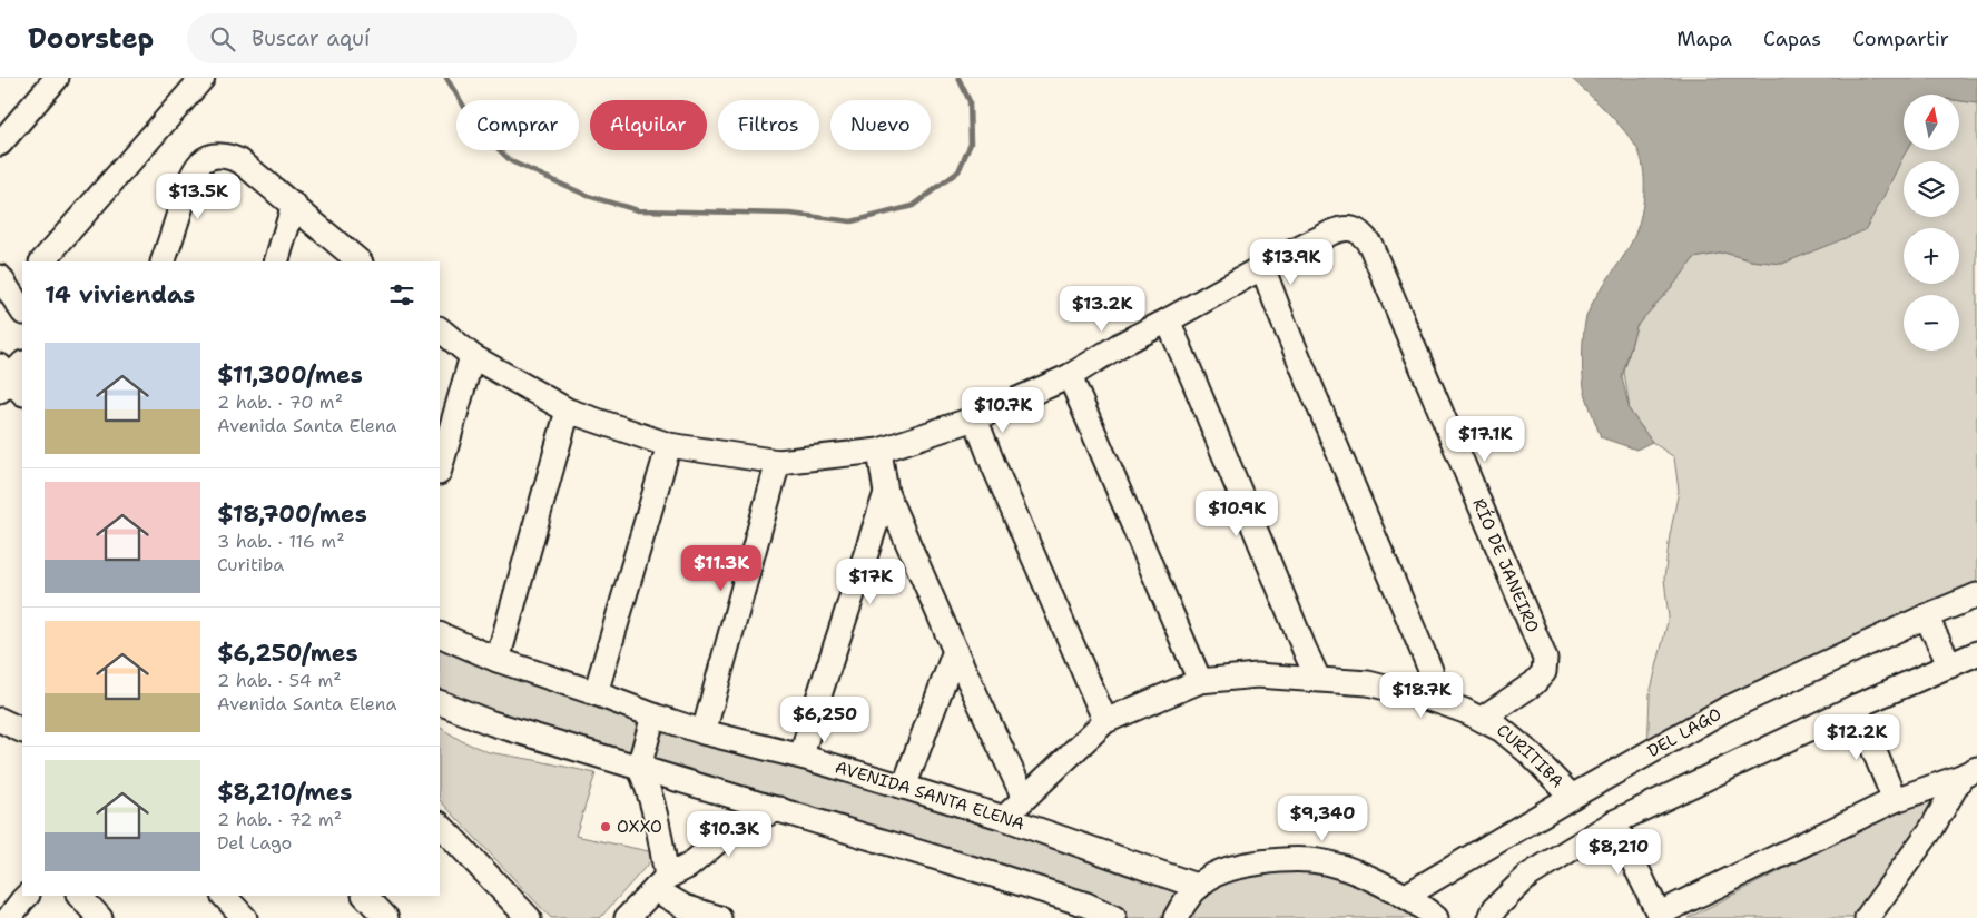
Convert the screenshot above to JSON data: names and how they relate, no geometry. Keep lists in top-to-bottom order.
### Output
{
  "streets": {
    "street": [
      "RÍO DE JANEIRO",
      "DEL LAGO",
      "CURITIBA",
      "AVENIDA SANTA ELENA"
    ]
  },
  "crossings": [
    ["RÍO DE JANEIRO", "CURITIBA"],
    ["DEL LAGO", "CURITIBA"]
  ],
  "places": ["OXXO"],
  "north": "top",
  "page": {
    "header": "Doorstep",
    "search": "Buscar aquí",
    "nav": ["Mapa", "Capas", "Compartir"],
    "map_buttons": ["+", "−"],
    "chip": [
      "Comprar",
      "Alquilar",
      "Filtros",
      "Nuevo"
    ],
    "price": [
      "$13.5K",
      "$13.9K",
      "$13.2K",
      "$10.7K",
      "$17.1K",
      "$10.9K",
      "$11.3K",
      "$17K",
      "$18.7K",
      "$6,250",
      "$12.2K",
      "$9,340",
      "$10.3K",
      "$8,210"
    ],
    "heading": "14 viviendas",
    "list": [
      {
        "name": "$11,300/mes",
        "note": "2 hab. · 70 m² · Avenida Santa Elena"
      },
      {
        "name": "$18,700/mes",
        "note": "3 hab. · 116 m² · Curitiba"
      },
      {
        "name": "$6,250/mes",
        "note": "2 hab. · 54 m² · Avenida Santa Elena"
      },
      {
        "name": "$8,210/mes",
        "note": "2 hab. · 72 m² · Del Lago"
      }
    ]
  }
}
